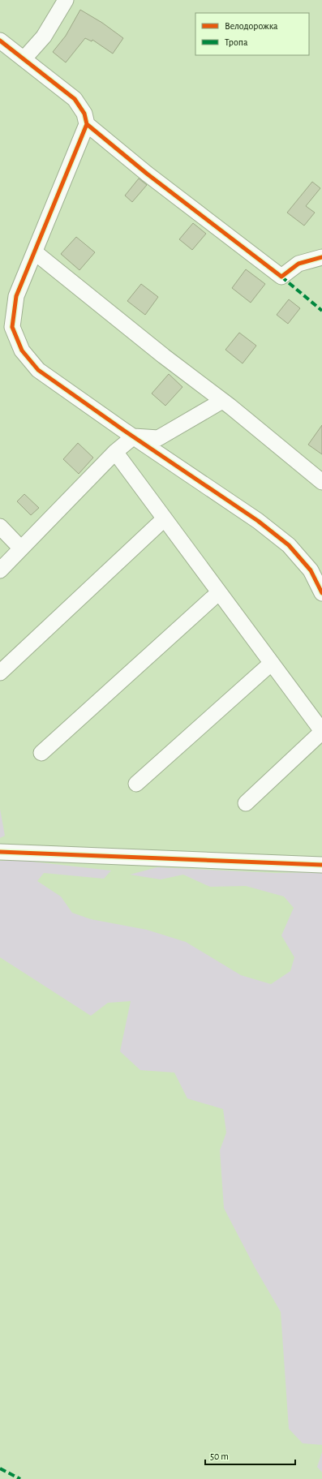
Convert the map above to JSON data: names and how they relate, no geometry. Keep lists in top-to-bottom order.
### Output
{
  "legend": ["Велодорожка", "Тропа"],
  "scale_bar": "50 m"
}
